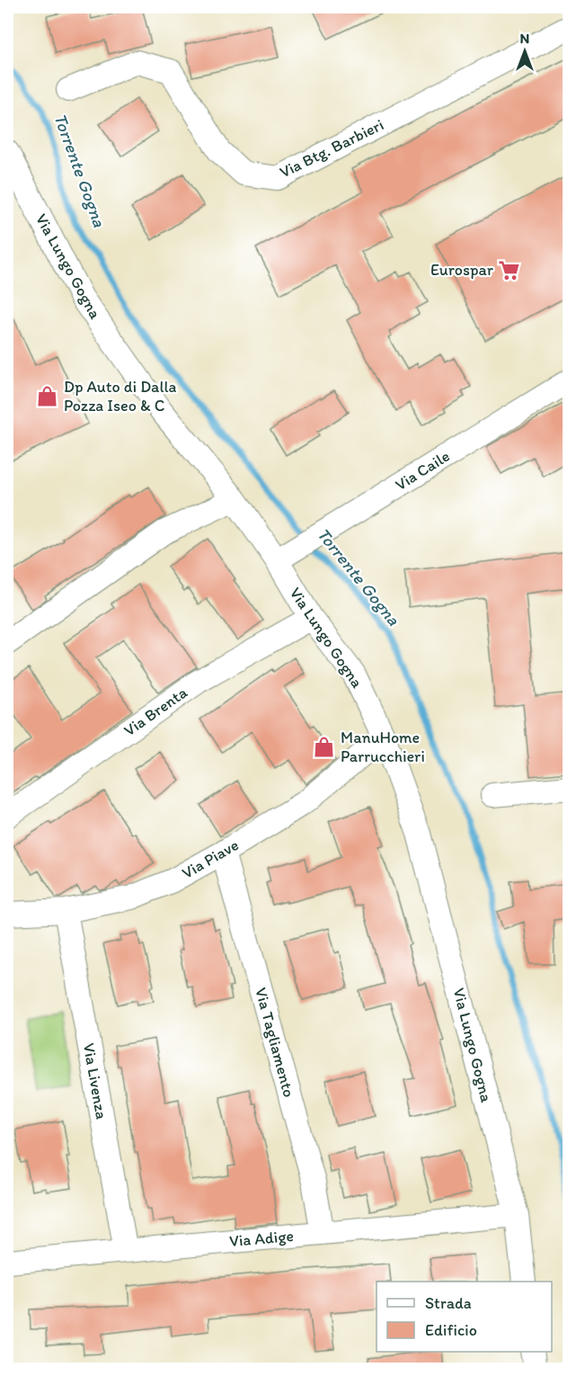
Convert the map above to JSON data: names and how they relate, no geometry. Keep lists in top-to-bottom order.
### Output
{
  "streets": {
    "street": [
      "Via Btg. Barbieri",
      "Via Lungo Gogna",
      "Via Caile",
      "Via Brenta",
      "Via Piave",
      "Via Tagliamento",
      "Via Livenza",
      "Via Adige"
    ]
  },
  "crossings": [
    ["Via Lungo Gogna", "Via Caile"],
    ["Via Lungo Gogna", "Via Brenta"],
    ["Via Lungo Gogna", "Via Piave"],
    ["Via Lungo Gogna", "Via Adige"],
    ["Via Piave", "Via Tagliamento"],
    ["Via Piave", "Via Livenza"],
    ["Via Tagliamento", "Via Adige"],
    ["Via Livenza", "Via Adige"]
  ],
  "water": ["Torrente Gogna"],
  "places": {
    "supermarket": ["Eurospar"],
    "shop": ["Dp Auto di Dalla Pozza Iseo & C", "ManuHome Parrucchieri"]
  },
  "legend": ["Strada", "Edificio"],
  "north": "top"
}
